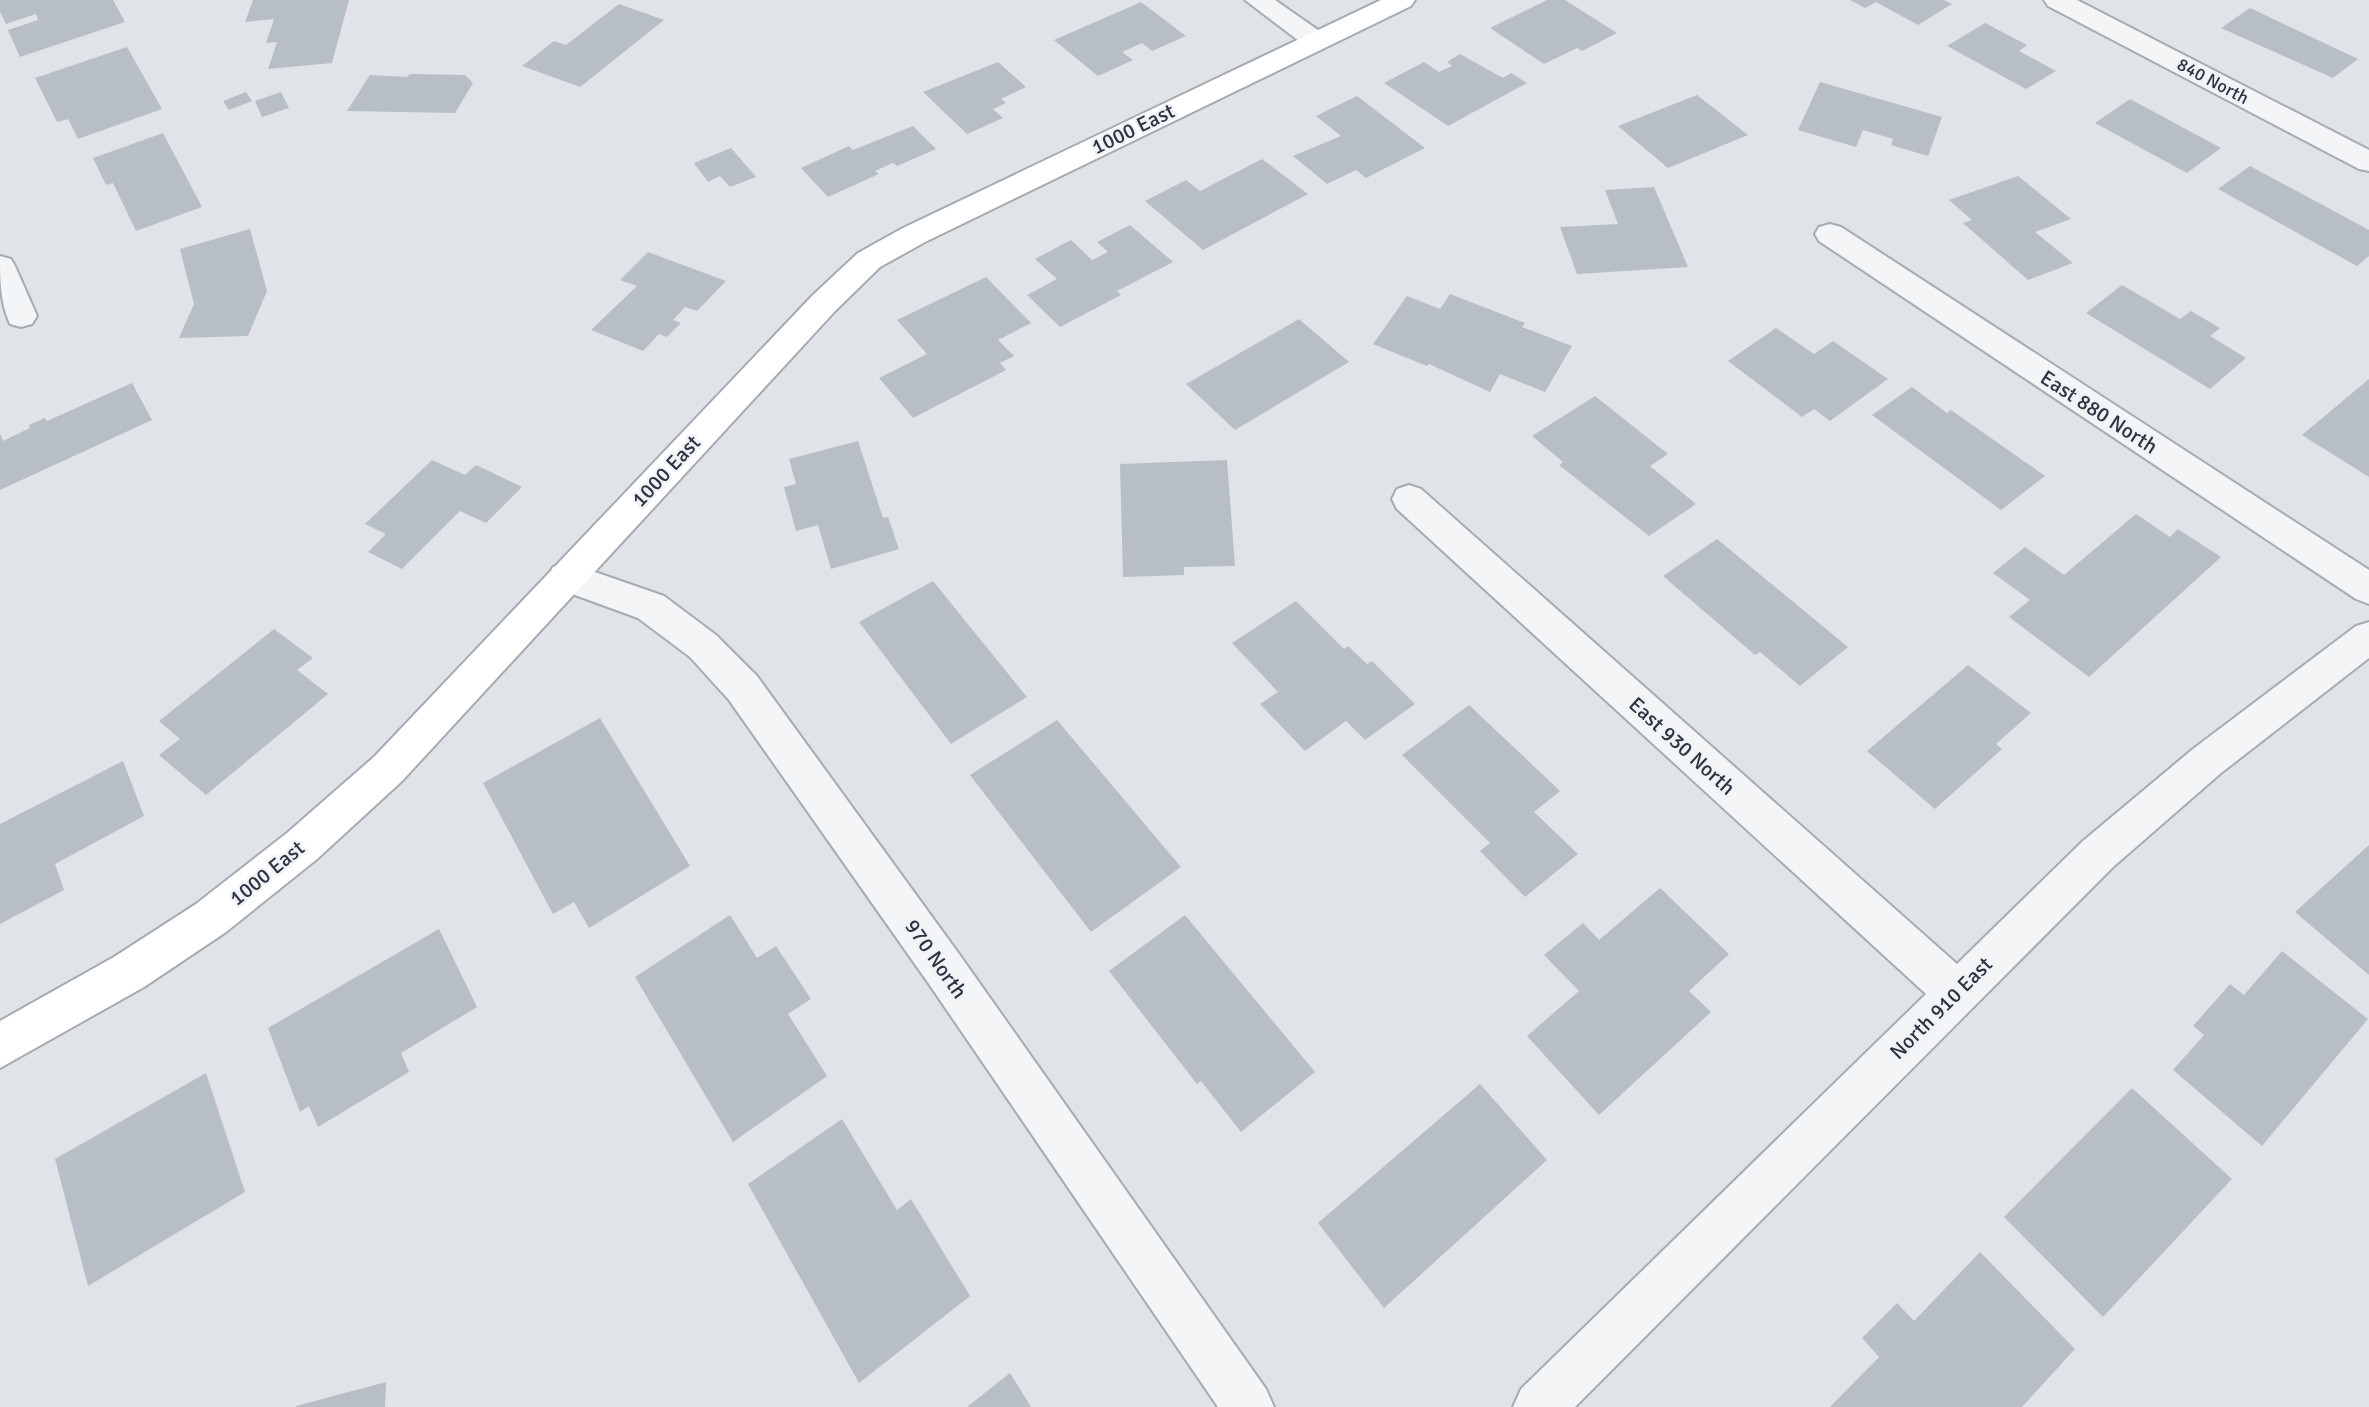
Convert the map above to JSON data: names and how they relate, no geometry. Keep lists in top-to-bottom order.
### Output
{
  "streets": {
    "street": [
      "840 North",
      "1000 East",
      "East 880 North",
      "East 930 North",
      "970 North",
      "North 910 East"
    ]
  },
  "crossings": [
    ["1000 East", "970 North"],
    ["East 930 North", "North 910 East"]
  ]
}
